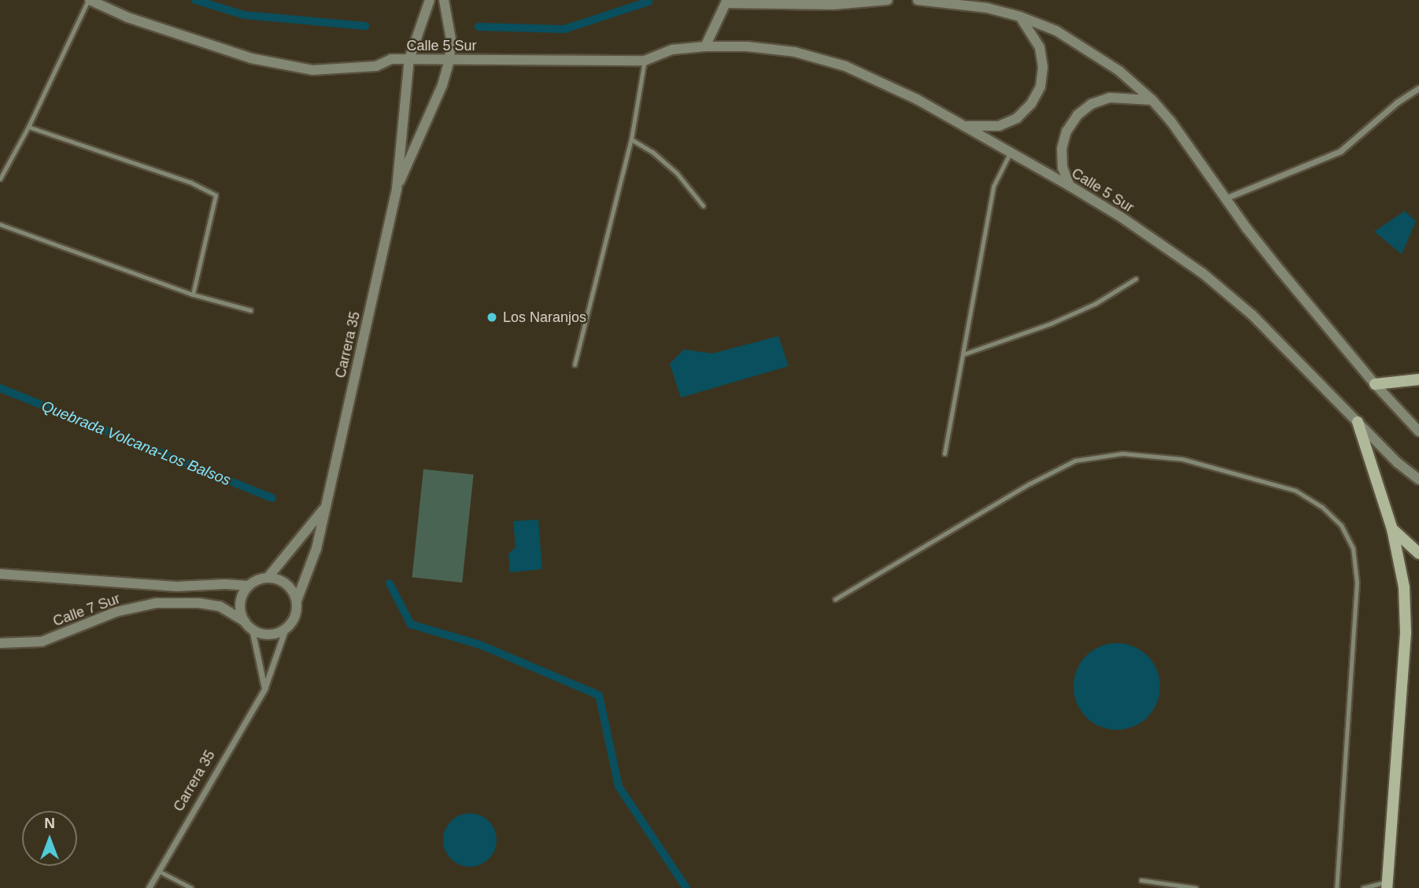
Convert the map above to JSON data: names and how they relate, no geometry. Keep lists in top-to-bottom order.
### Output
{
  "streets": {
    "street": ["Calle 5 Sur", "Carrera 35", "Calle 7 Sur"]
  },
  "crossings": [
    ["Calle 5 Sur", "Carrera 35"],
    ["Carrera 35", "Calle 7 Sur"]
  ],
  "water": ["Quebrada Volcana-Los Balsos"],
  "places": ["Los Naranjos"],
  "north": "top"
}
